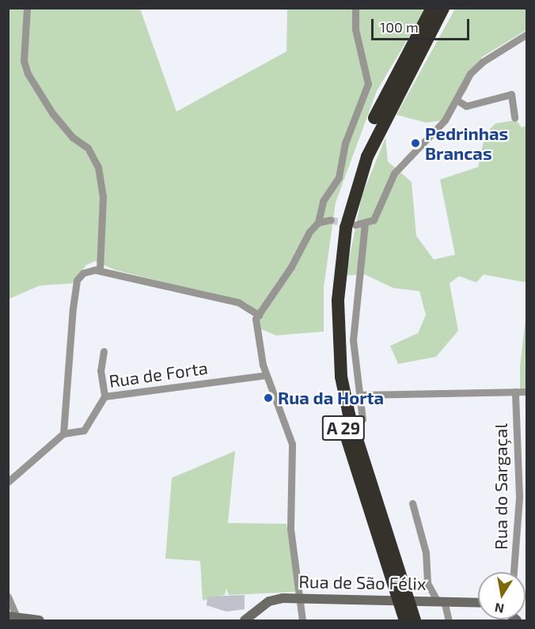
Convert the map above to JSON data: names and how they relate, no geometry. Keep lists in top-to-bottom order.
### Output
{
  "streets": {
    "highway": ["A 29"],
    "main road": ["Rua de São Félix"],
    "street": ["Rua de Forta", "Rua do Sargaçal"]
  },
  "places": ["Pedrinhas Brancas", "Rua da Horta"],
  "scale_bar": "100 m",
  "north": "bottom"
}
